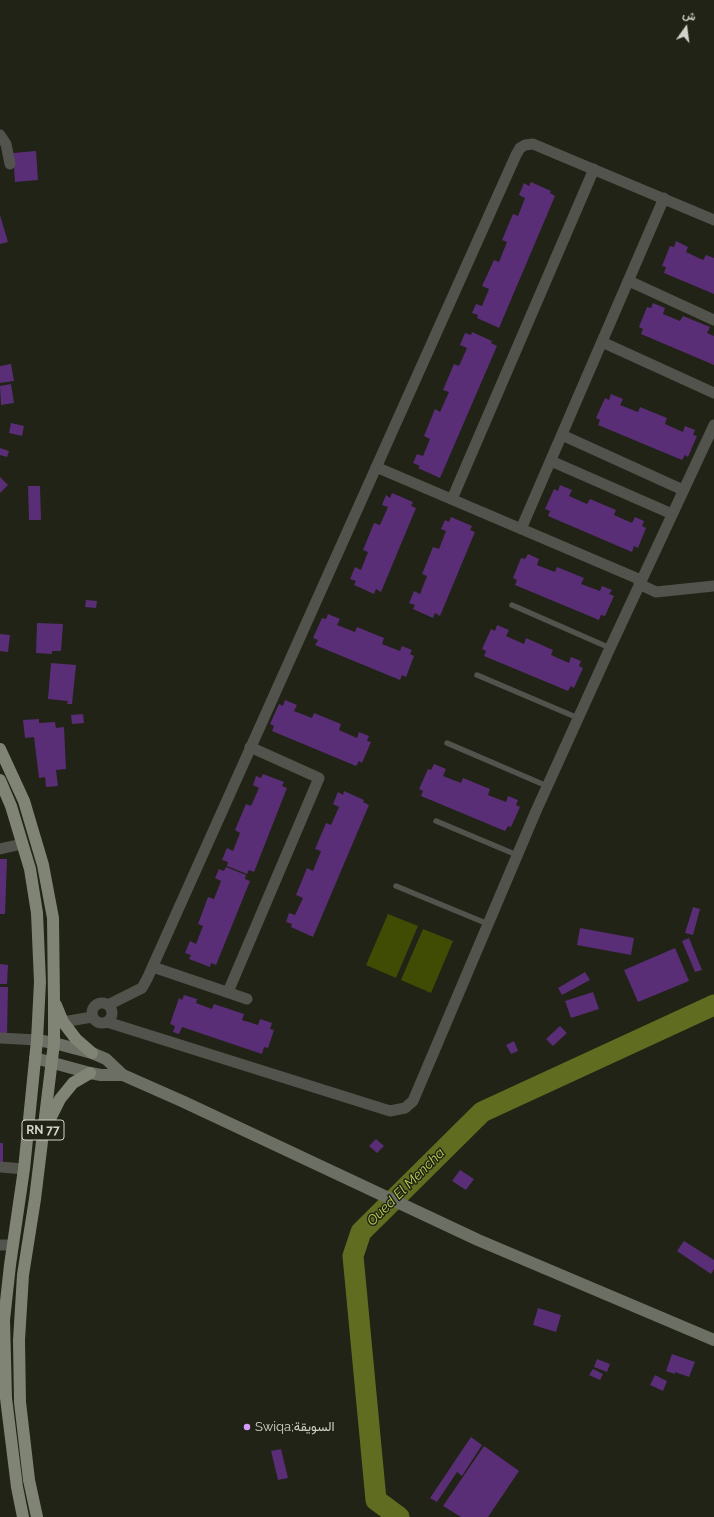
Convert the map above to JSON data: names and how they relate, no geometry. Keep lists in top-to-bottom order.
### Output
{
  "streets": {
    "main road": ["RN 77"]
  },
  "water": ["Oued El Mencha"],
  "places": ["Swiqa;السويقة"],
  "north": "top"
}
